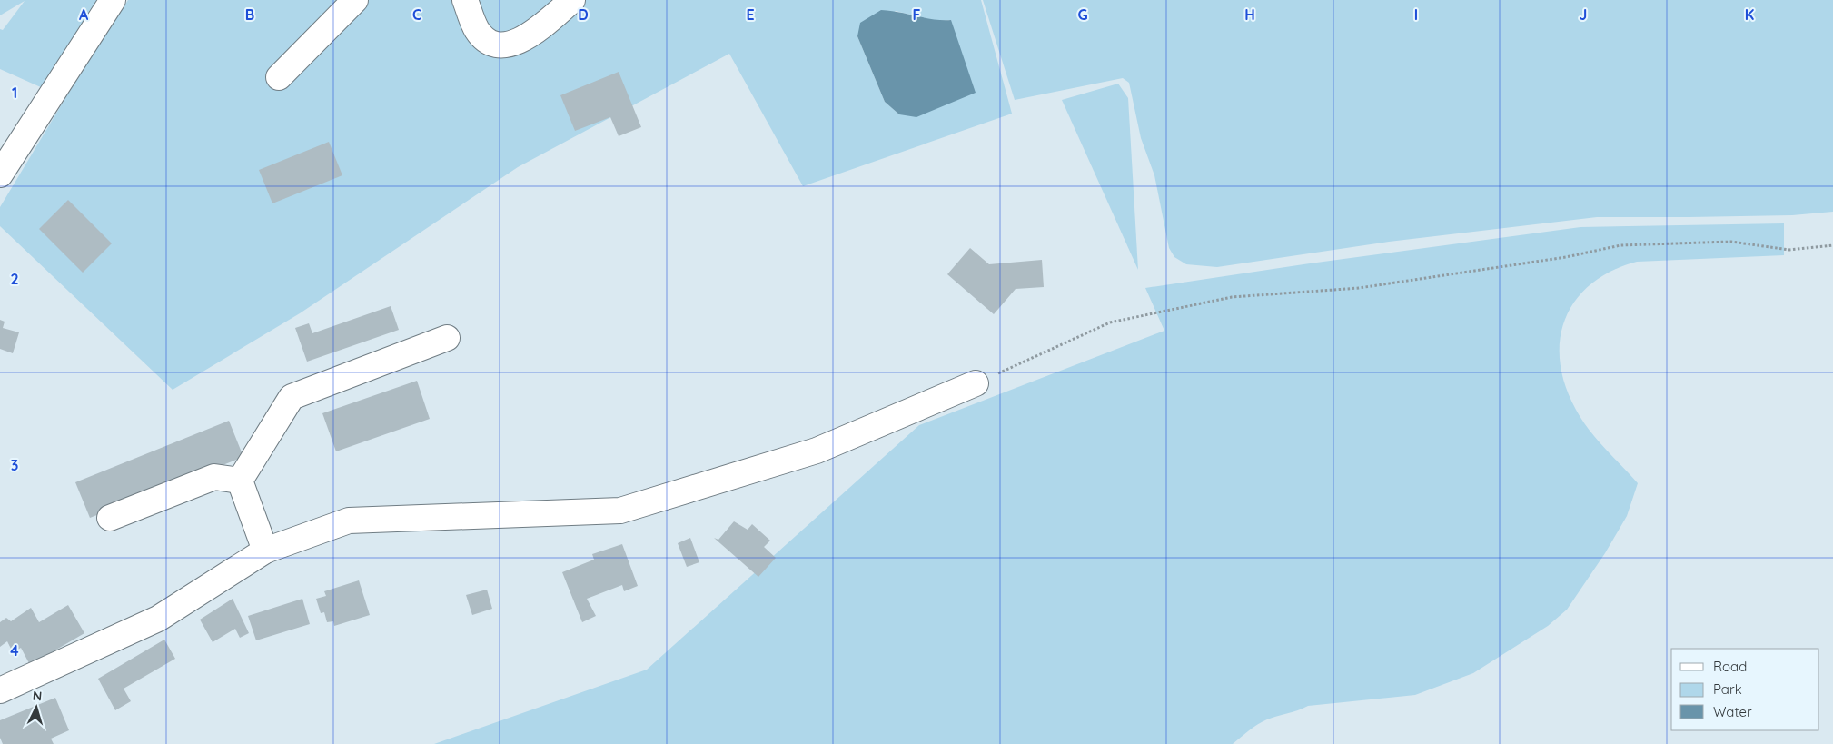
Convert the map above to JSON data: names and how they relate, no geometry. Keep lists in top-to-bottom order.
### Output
{
  "legend": ["Road", "Park", "Water"],
  "north": "top",
  "grid": {
    "columns": [
      "A",
      "B",
      "C",
      "D",
      "E",
      "F",
      "G",
      "H",
      "I",
      "J",
      "K"
    ],
    "rows": [
      "1",
      "2",
      "3",
      "4"
    ]
  }
}
